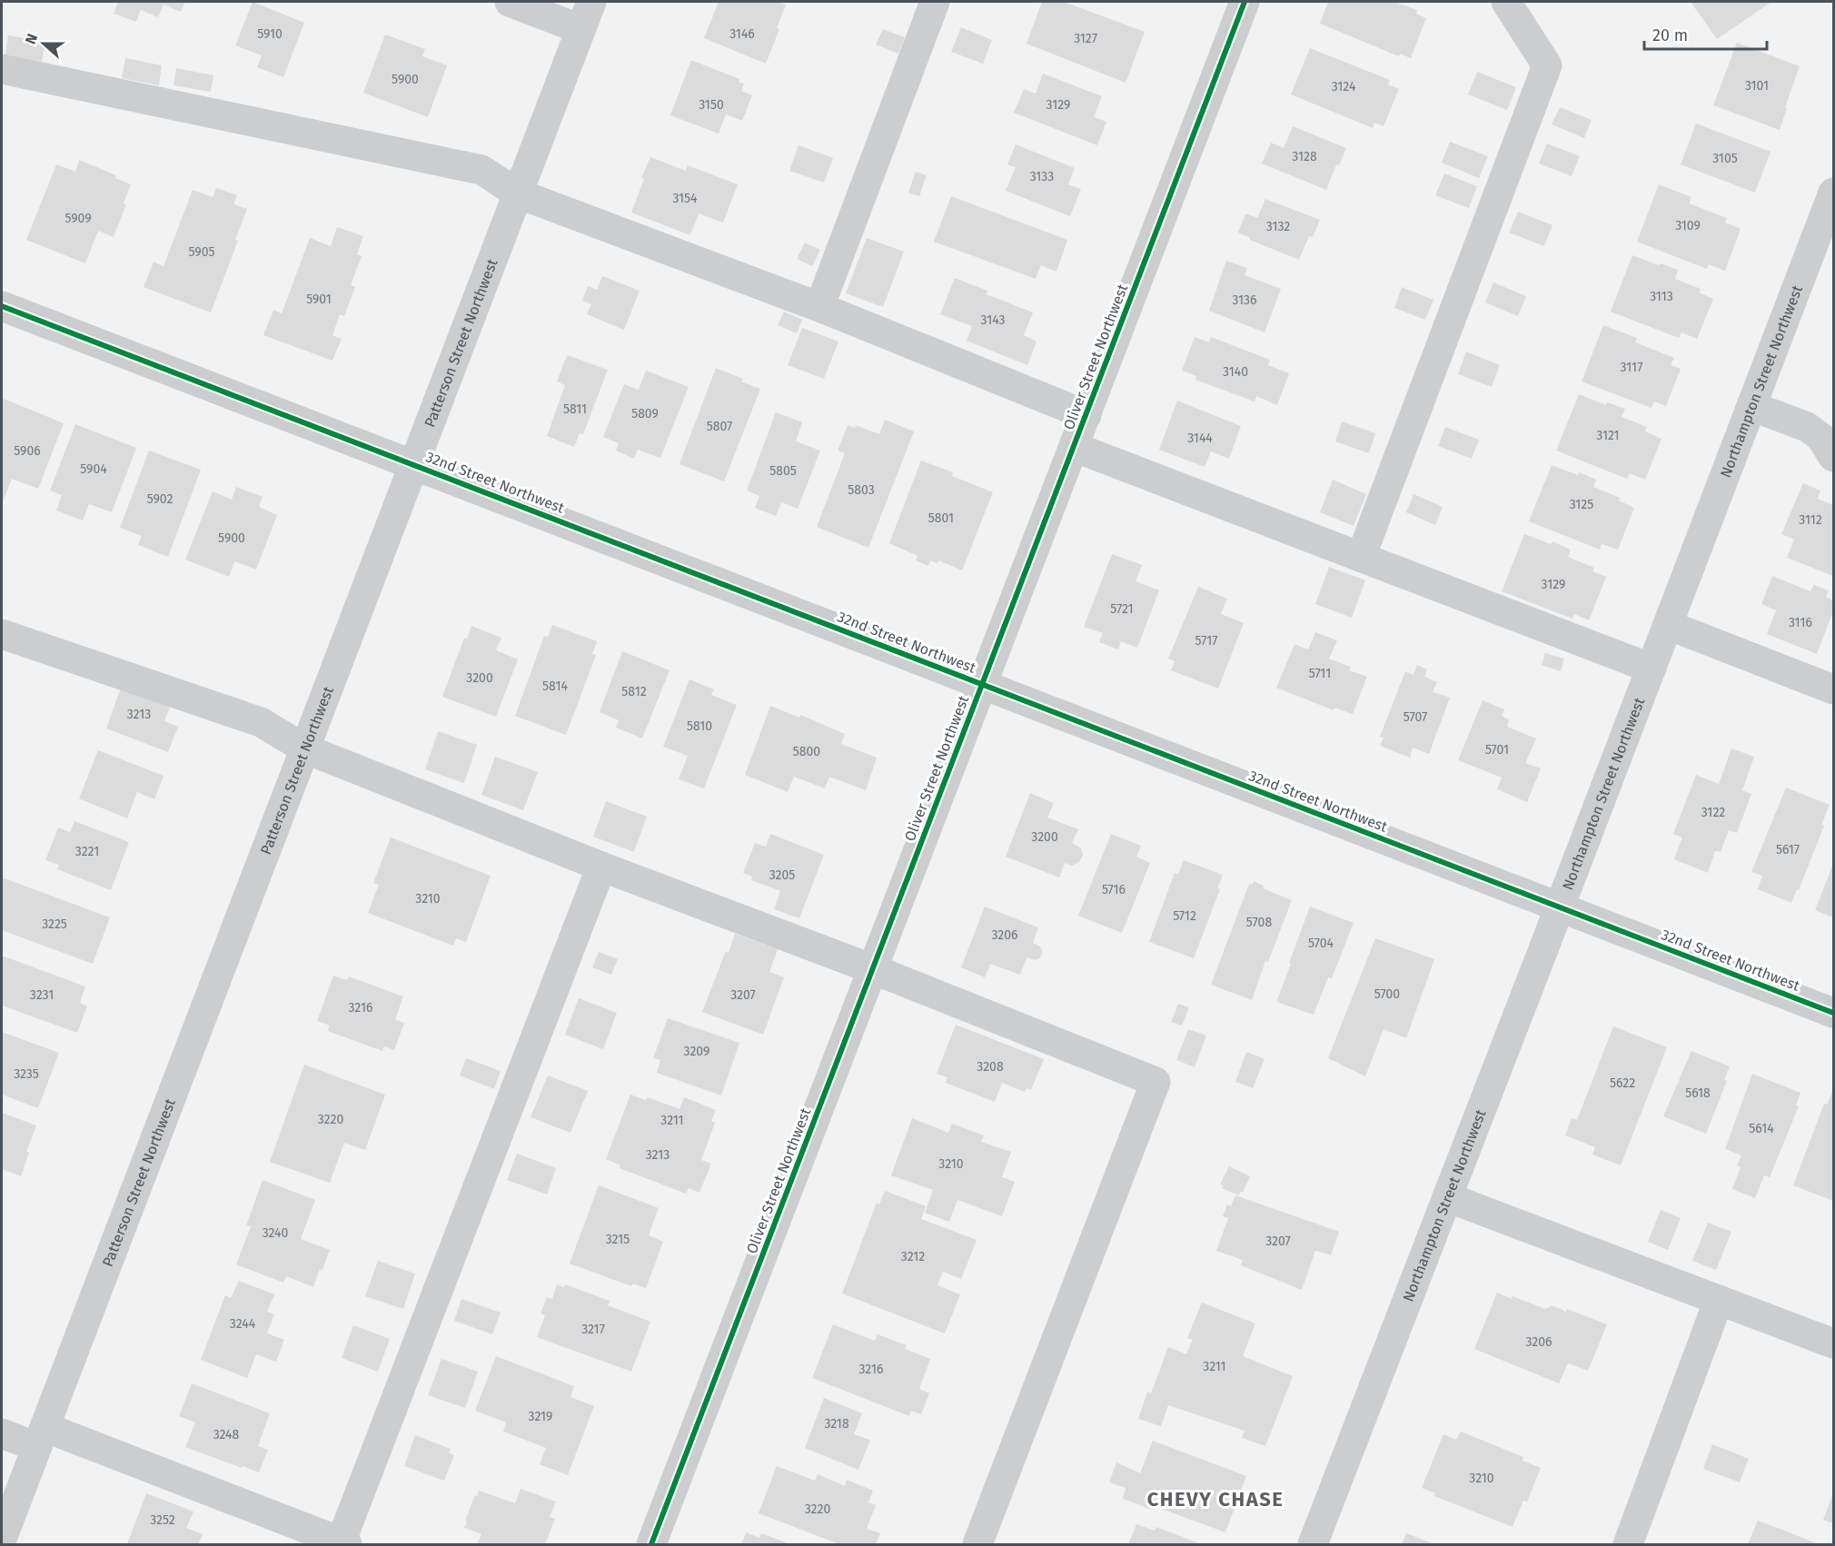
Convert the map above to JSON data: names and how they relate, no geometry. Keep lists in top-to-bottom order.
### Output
{
  "streets": {
    "street": [
      "Patterson Street Northwest",
      "Oliver Street Northwest",
      "Northampton Street Northwest",
      "32nd Street Northwest"
    ]
  },
  "crossings": [
    ["Patterson Street Northwest", "32nd Street Northwest"],
    ["Oliver Street Northwest", "32nd Street Northwest"],
    ["Northampton Street Northwest", "32nd Street Northwest"]
  ],
  "districts": ["CHEVY CHASE"],
  "house_numbers": [
    "5910",
    "3146",
    "3127",
    "5900",
    "3101",
    "3124",
    "3150",
    "3129",
    "3128",
    "3105",
    "3133",
    "3154",
    "5909",
    "3109",
    "3132",
    "5905",
    "3113",
    "5901",
    "3136",
    "3143",
    "3117",
    "3140",
    "5811",
    "5809",
    "5807",
    "3121",
    "3144",
    "5906",
    "5904",
    "5805",
    "5803",
    "5902",
    "3125",
    "5801",
    "3112",
    "5900",
    "3129",
    "5721",
    "3116",
    "5717",
    "5711",
    "3200",
    "5814",
    "5812",
    "3213",
    "5707",
    "5810",
    "5701",
    "5800",
    "3122",
    "3200",
    "5617",
    "3221",
    "3205",
    "5716",
    "3210",
    "5712",
    "5708",
    "3225",
    "3206",
    "5704",
    "5700",
    "3231",
    "3207",
    "3216",
    "3209",
    "3208",
    "3235",
    "5622",
    "5618",
    "3220",
    "3211",
    "5614",
    "3213",
    "3210",
    "3240",
    "3215",
    "3207",
    "3212",
    "3244",
    "3217",
    "3206",
    "3211",
    "3216",
    "3219",
    "3218",
    "3248",
    "3210",
    "3220",
    "3252"
  ],
  "scale_bar": "20 m",
  "north": "left"
}
